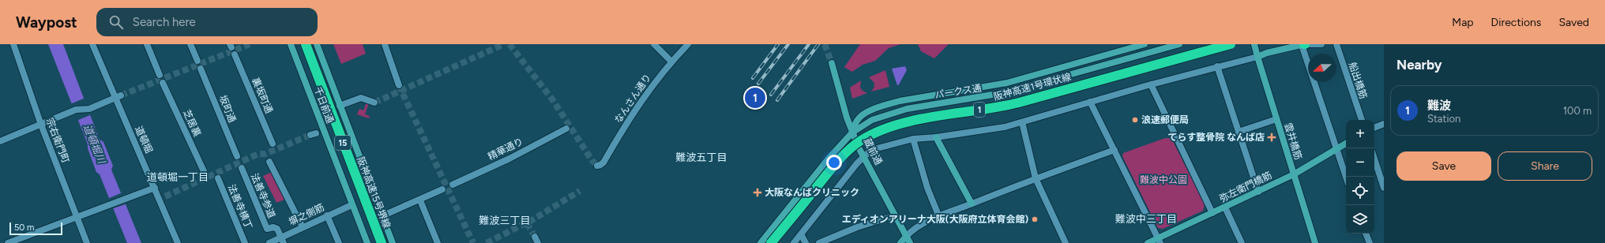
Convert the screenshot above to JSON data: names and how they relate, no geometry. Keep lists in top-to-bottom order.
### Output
{
  "streets": {
    "highway": [
      "阪神高速1号環状線",
      "1",
      "15",
      "阪神高速15号堺線"
    ],
    "street": [
      "船出橋筋",
      "パークス通",
      "裏坂町通",
      "なんさん通り",
      "千日前通",
      "坂町通",
      "芝居裏",
      "道頓堀",
      "宗右衛門町",
      "雲井橋筋",
      "精華通り",
      "蔵前通",
      "弥左衛門橋筋",
      "法善寺参道",
      "法善寺横丁",
      "塀之側筋"
    ]
  },
  "crossings": [
    ["パークス通", "蔵前通"],
    ["千日前通", "塀之側筋"],
    ["雲井橋筋", "弥左衛門橋筋"],
    ["法善寺参道", "塀之側筋"]
  ],
  "districts": [
    "難波五丁目",
    "道頓堀一丁目",
    "難波中三丁目",
    "難波三丁目"
  ],
  "water": ["道頓堀川"],
  "parks": ["難波中公園"],
  "places": {
    "other": ["浪速郵便局", "エディオンアリーナ大阪(大阪府立体育会館)"],
    "health": ["てらす整骨院 なんば店", "大阪なんばクリニック"]
  },
  "scale_bar": "50 m",
  "north": "left",
  "page": {
    "header": "Waypost",
    "search": "Search here",
    "nav": ["Map", "Directions", "Saved"],
    "heading": "Nearby",
    "list": [
      {
        "mark": "1",
        "name": "難波",
        "note": "Station",
        "value": "100 m"
      }
    ],
    "pins": "1",
    "map_buttons": ["+", "−"],
    "buttons": ["Save", "Share"],
    "scale": "50 m"
  }
}
